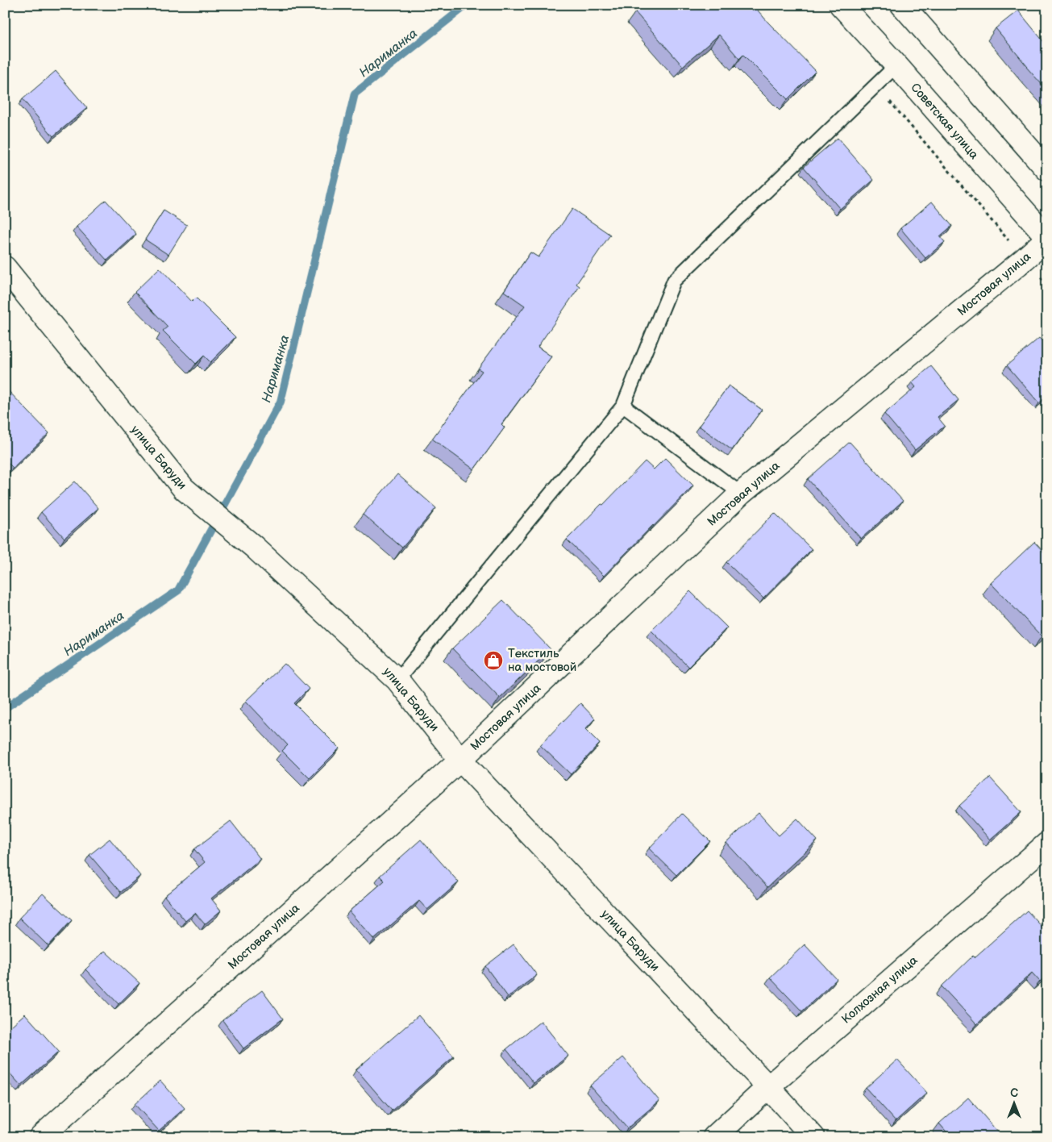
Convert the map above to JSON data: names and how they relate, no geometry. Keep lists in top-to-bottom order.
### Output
{
  "streets": {
    "street": [
      "Советская улица",
      "Мостовая улица",
      "улица Баруди",
      "Колхозная улица"
    ]
  },
  "crossings": [
    ["Советская улица", "Мостовая улица"],
    ["Мостовая улица", "улица Баруди"],
    ["улица Баруди", "Колхозная улица"]
  ],
  "water": ["Нариманка"],
  "places": {
    "shop": ["Текстиль на мостовой"]
  },
  "north": "top"
}
